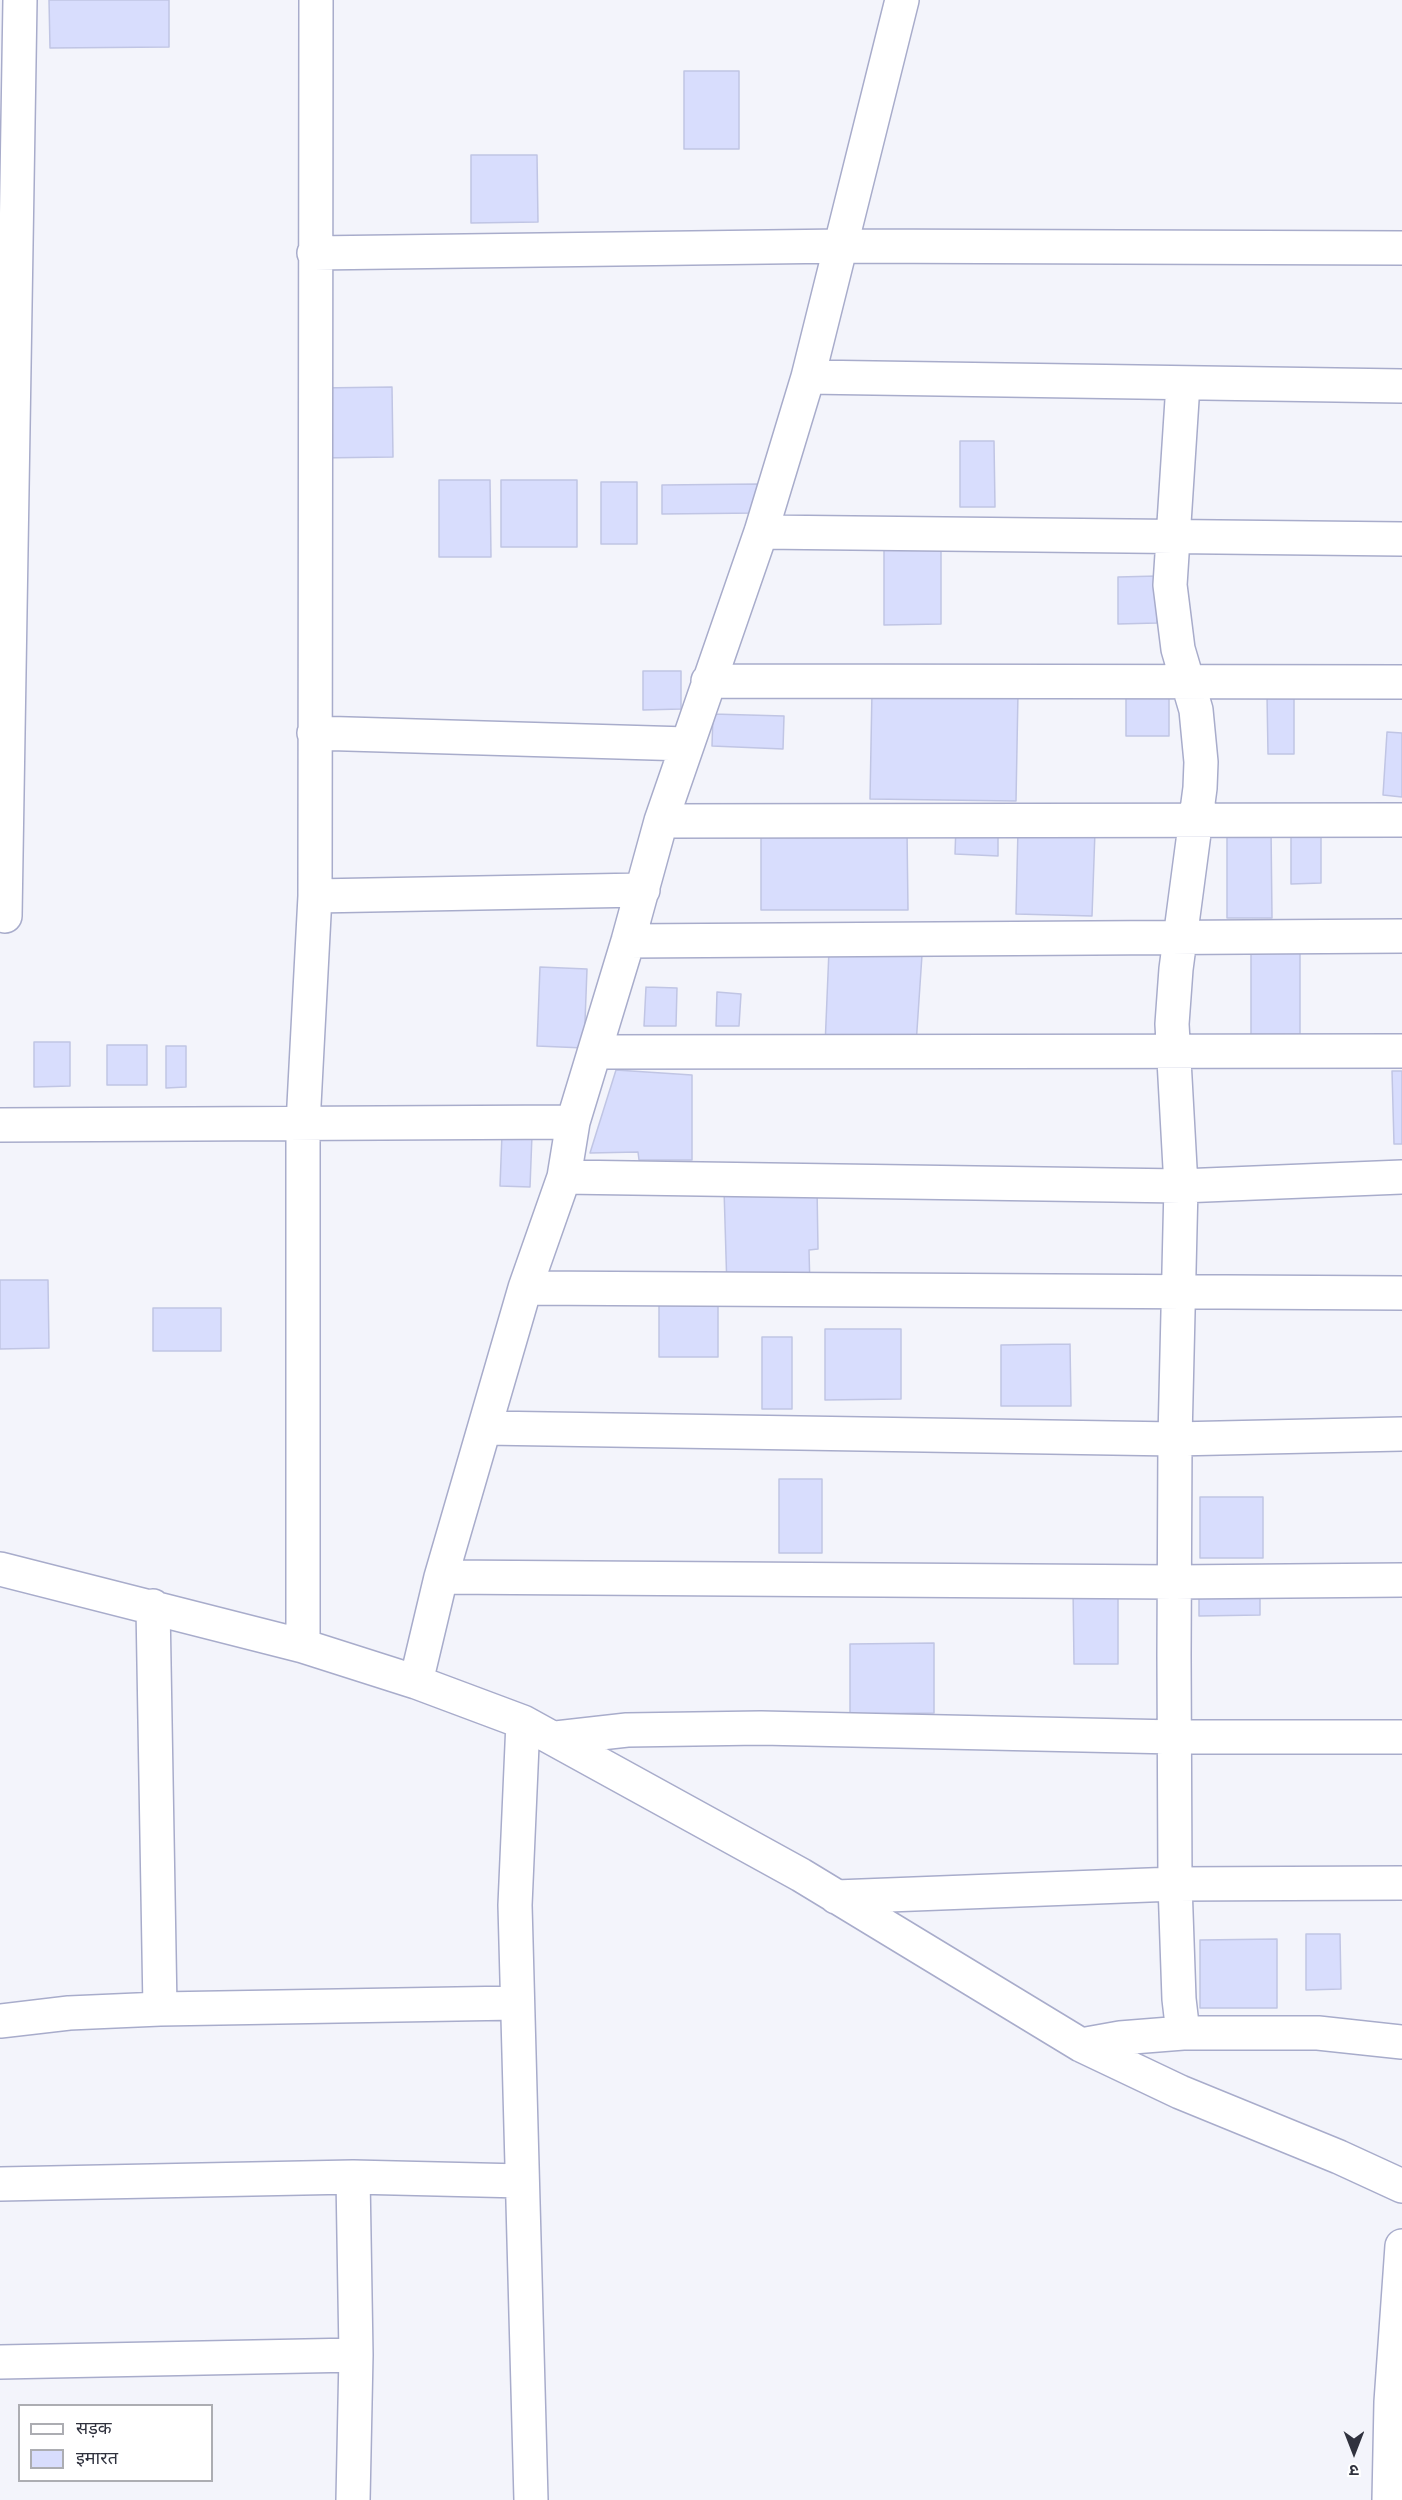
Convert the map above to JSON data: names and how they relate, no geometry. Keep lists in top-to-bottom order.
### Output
{
  "legend": ["सड़क", "इमारत"],
  "north": "bottom"
}
